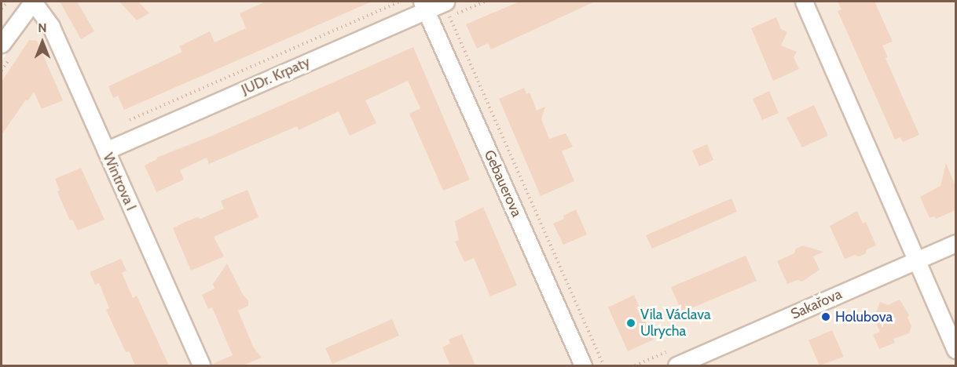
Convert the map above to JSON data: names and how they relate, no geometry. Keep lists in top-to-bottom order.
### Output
{
  "streets": {
    "street": [
      "JUDr. Krpaty",
      "Wintrova I",
      "Gebauerova",
      "Sakařova"
    ]
  },
  "crossings": [
    ["JUDr. Krpaty", "Wintrova I"],
    ["JUDr. Krpaty", "Gebauerova"]
  ],
  "places": ["Holubova", "Vila Václava Ulrycha"],
  "north": "top"
}
